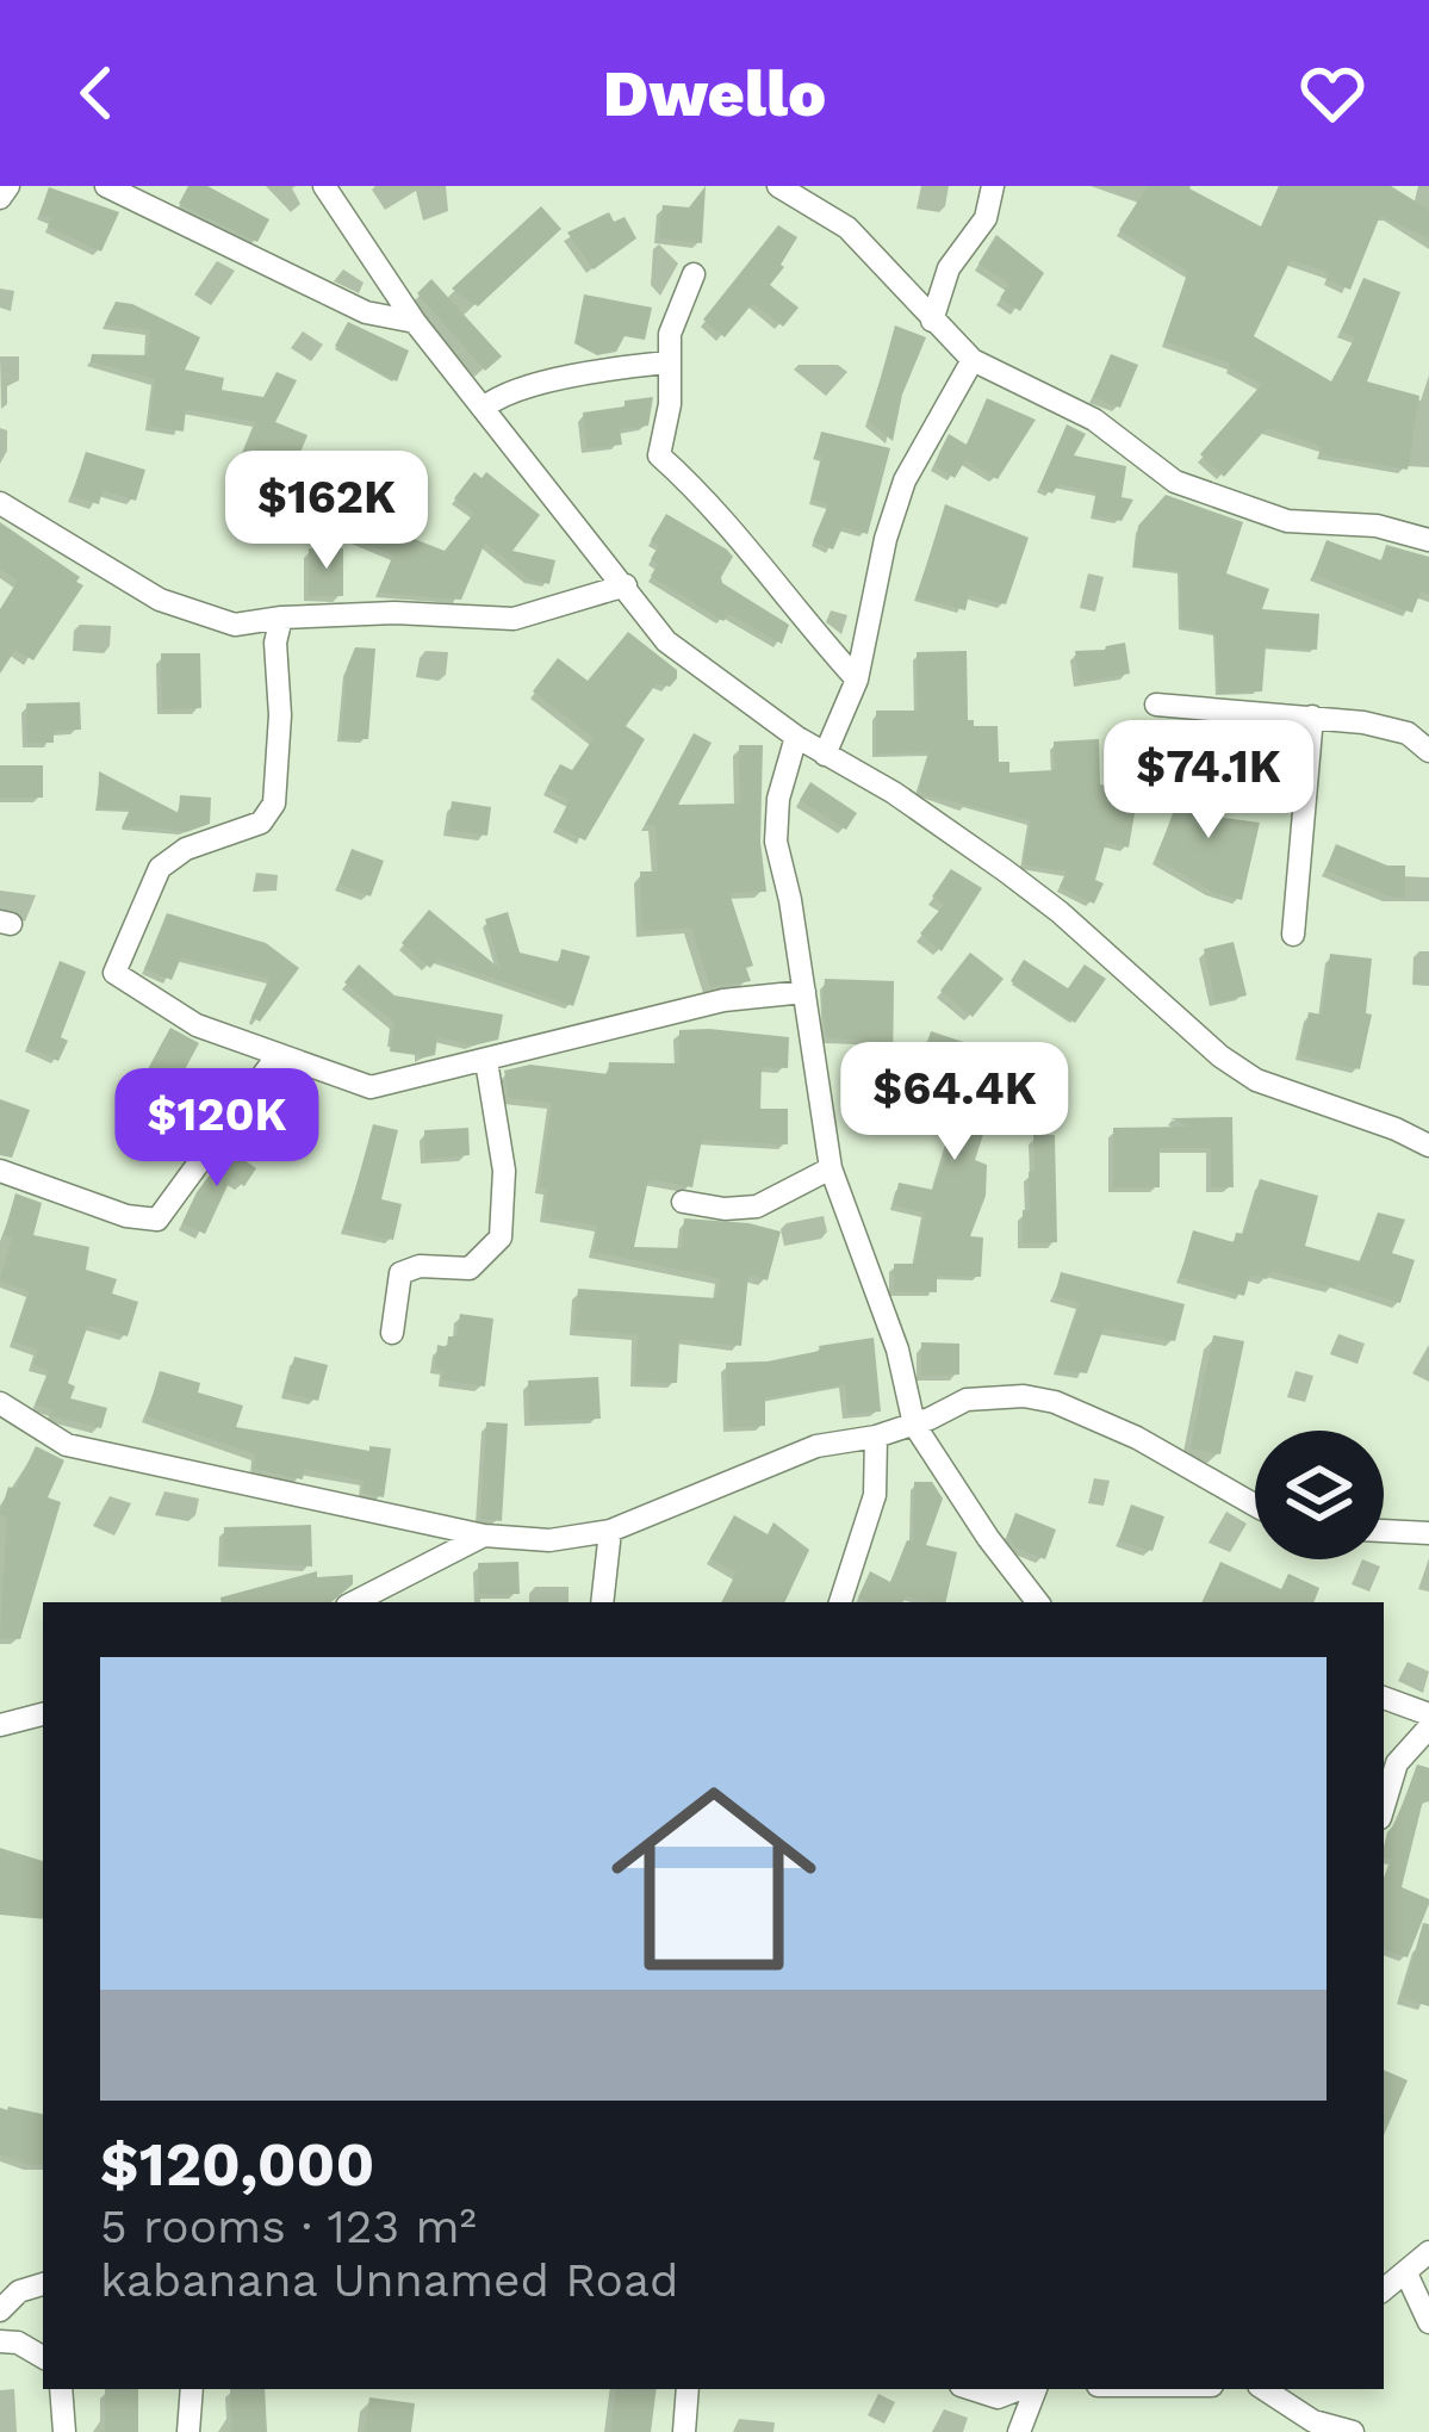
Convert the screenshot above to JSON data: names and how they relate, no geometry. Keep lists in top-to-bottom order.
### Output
{
  "page": {
    "header": "Dwello",
    "price": [
      "$162K",
      "$74.1K",
      "$64.4K",
      "$120K"
    ],
    "list": [
      {
        "name": "$120,000",
        "note": "5 rooms · 123 m² · kabanana Unnamed Road"
      }
    ]
  }
}
